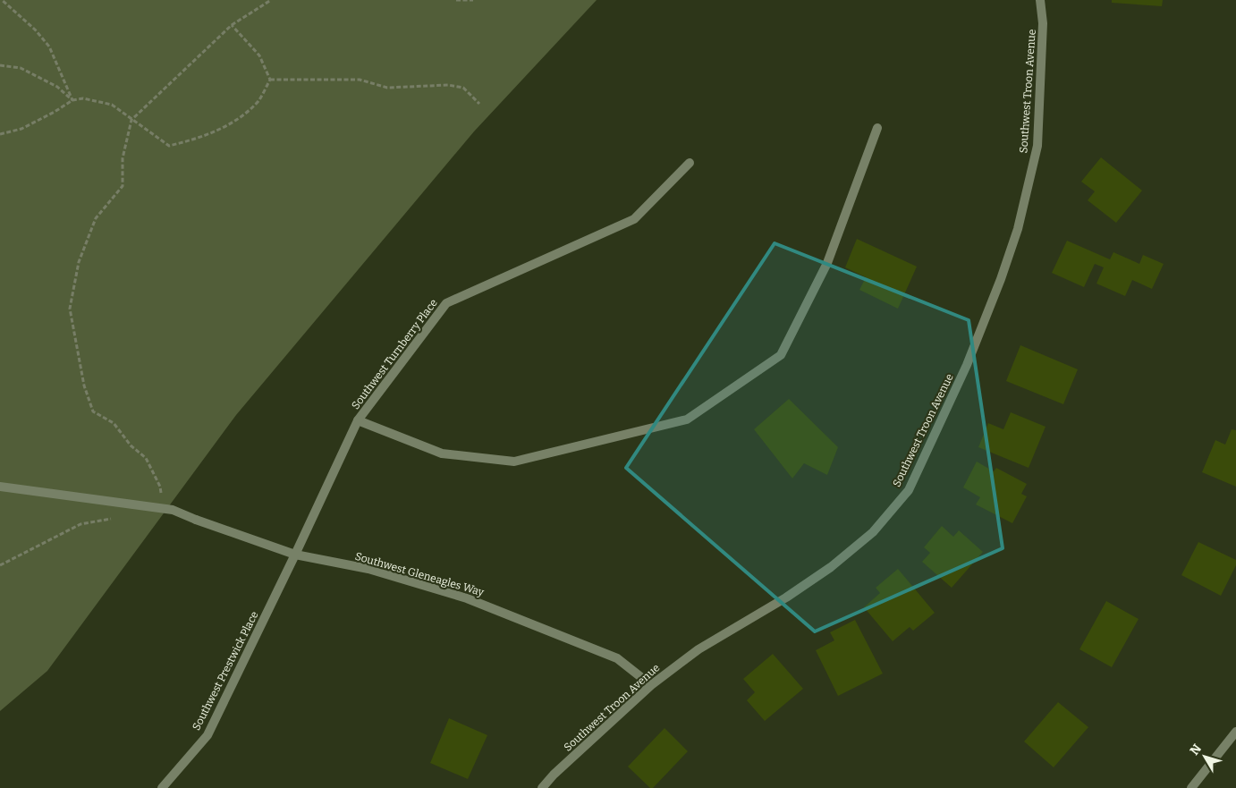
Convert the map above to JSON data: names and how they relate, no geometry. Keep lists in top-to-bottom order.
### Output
{
  "streets": {
    "street": [
      "Southwest Troon Avenue",
      "Southwest Turnberry Place",
      "Southwest Gleneagles Way",
      "Southwest Prestwick Place"
    ]
  },
  "crossings": [
    ["Southwest Troon Avenue", "Southwest Gleneagles Way"],
    ["Southwest Turnberry Place", "Southwest Gleneagles Way"],
    ["Southwest Turnberry Place", "Southwest Prestwick Place"],
    ["Southwest Gleneagles Way", "Southwest Prestwick Place"]
  ],
  "north": "top left"
}
